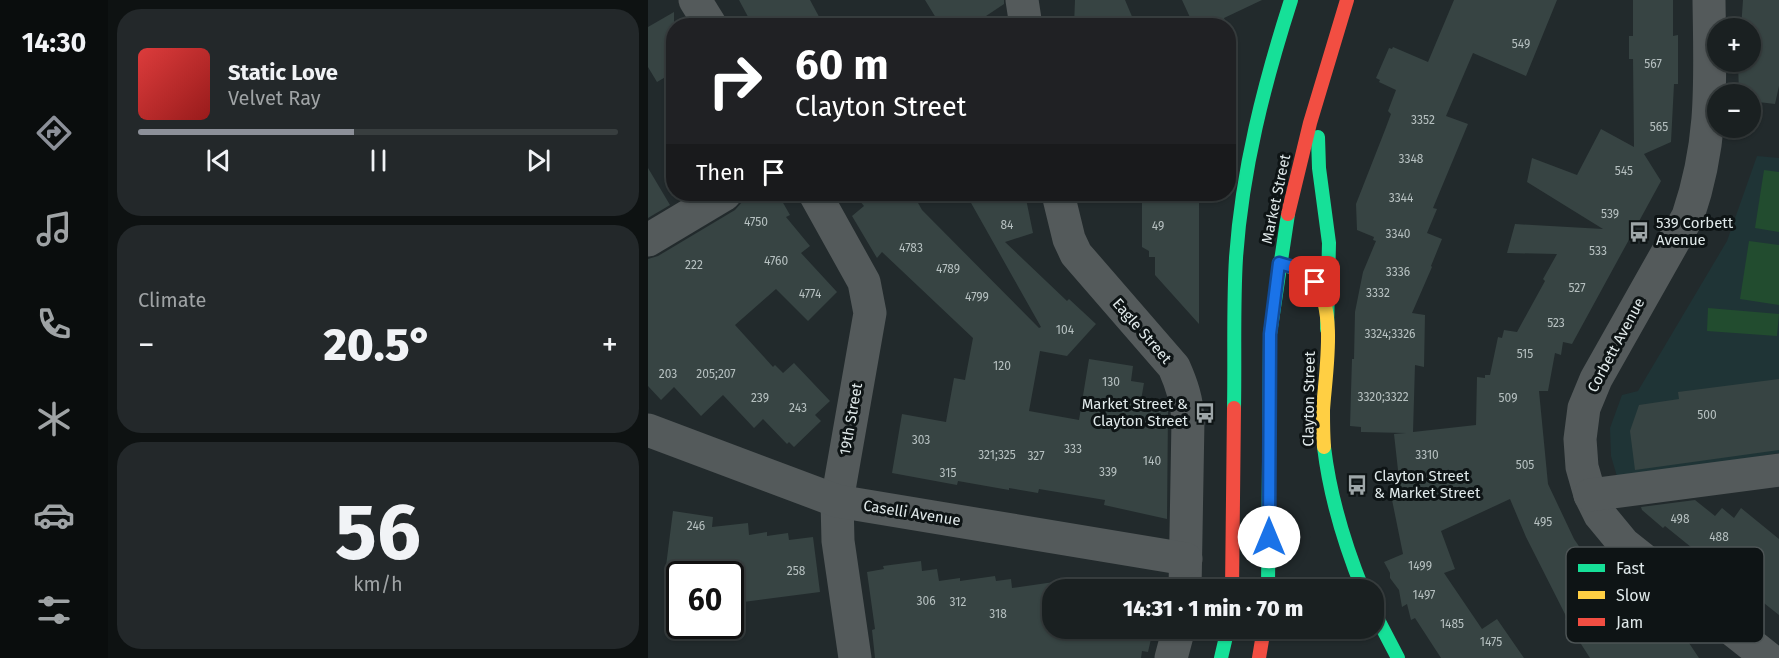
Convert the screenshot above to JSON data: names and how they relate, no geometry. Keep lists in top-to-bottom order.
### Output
{
  "streets": {
    "main road": ["Market Street", "Clayton Street"],
    "street": [
      "Eagle Street",
      "Corbett Avenue",
      "19th Street",
      "Caselli Avenue"
    ]
  },
  "crossings": [
    ["Market Street", "Clayton Street"],
    ["Eagle Street", "Caselli Avenue"],
    ["19th Street", "Caselli Avenue"]
  ],
  "places": {
    "bus stop": ["539 Corbett Avenue", "Market Street & Clayton Street", "Clayton Street & Market Street"]
  },
  "house_numbers": [
    "549",
    "567",
    "3352",
    "565",
    "3348",
    "545",
    "3344",
    "539",
    "4750",
    "84",
    "49",
    "3340",
    "4783",
    "533",
    "4760",
    "222",
    "4789",
    "3336",
    "527",
    "3332",
    "4774",
    "4799",
    "523",
    "104",
    "3324;3326",
    "515",
    "120",
    "203",
    "205;207",
    "130",
    "3320;3322",
    "239",
    "509",
    "243",
    "500",
    "303",
    "333",
    "321;325",
    "3310",
    "327",
    "140",
    "505",
    "339",
    "315",
    "498",
    "495",
    "246",
    "488",
    "1499",
    "258",
    "1497",
    "306",
    "312",
    "318",
    "1485",
    "1475"
  ],
  "legend": ["Fast", "Slow", "Jam"],
  "page": {
    "tabs": "14:30",
    "map_buttons": ["+", "−"],
    "turn": ["60 m", "Clayton Street"],
    "song": ["Static Love", "Velvet Ray"],
    "then": "Then",
    "tile": [
      "Climate",
      ["56", "km/h"]
    ],
    "heat": ["−", "20.5°", "+"],
    "limit": "60",
    "trip": "14:31 · 1 min · 70 m"
  }
}
